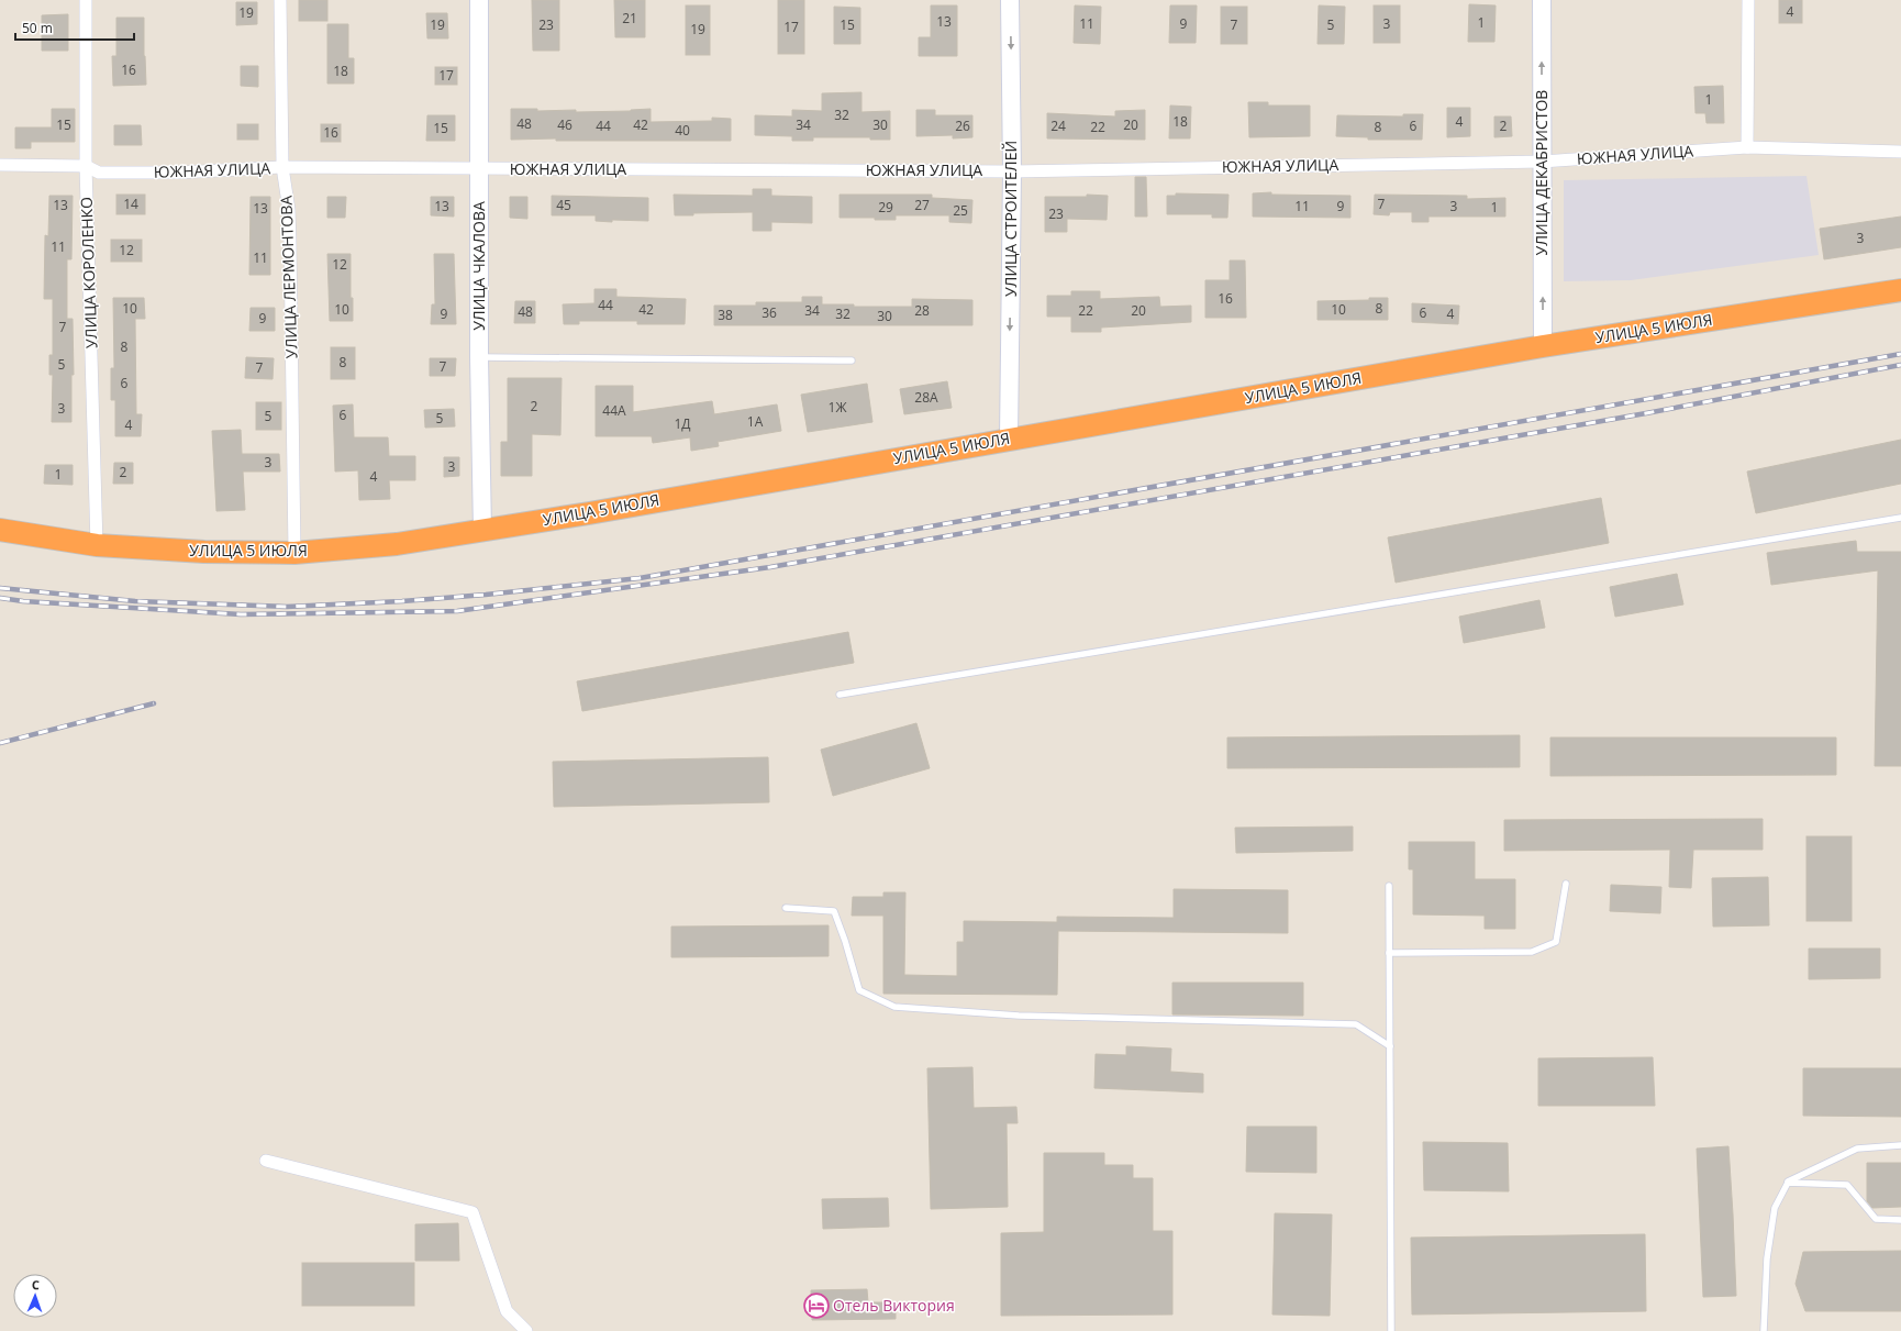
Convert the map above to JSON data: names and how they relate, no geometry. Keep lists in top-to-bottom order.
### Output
{
  "streets": {
    "highway": ["УЛИЦА 5 ИЮЛЯ"],
    "main road": ["УЛИЦА ДЕКАБРИСТОВ", "УЛИЦА СТРОИТЕЛЕЙ", "УЛИЦА ЧКАЛОВА"],
    "street": ["ЮЖНАЯ УЛИЦА", "УЛИЦА КОРОЛЕНКО", "УЛИЦА ЛЕРМОНТОВА"]
  },
  "crossings": [
    ["ЮЖНАЯ УЛИЦА", "УЛИЦА ДЕКАБРИСТОВ"],
    ["ЮЖНАЯ УЛИЦА", "УЛИЦА СТРОИТЕЛЕЙ"],
    ["ЮЖНАЯ УЛИЦА", "УЛИЦА ЧКАЛОВА"],
    ["ЮЖНАЯ УЛИЦА", "УЛИЦА КОРОЛЕНКО"],
    ["ЮЖНАЯ УЛИЦА", "УЛИЦА ЛЕРМОНТОВА"],
    ["УЛИЦА ДЕКАБРИСТОВ", "УЛИЦА 5 ИЮЛЯ"],
    ["УЛИЦА СТРОИТЕЛЕЙ", "УЛИЦА 5 ИЮЛЯ"],
    ["УЛИЦА ЧКАЛОВА", "УЛИЦА 5 ИЮЛЯ"],
    ["УЛИЦА КОРОЛЕНКО", "УЛИЦА 5 ИЮЛЯ"],
    ["УЛИЦА ЛЕРМОНТОВА", "УЛИЦА 5 ИЮЛЯ"]
  ],
  "one_way": ["УЛИЦА ДЕКАБРИСТОВ", "УЛИЦА СТРОИТЕЛЕЙ"],
  "places": {
    "hotel": ["Отель Виктория"]
  },
  "house_numbers": [
    "4",
    "19",
    "21",
    "13",
    "1",
    "11",
    "9",
    "3",
    "19",
    "23",
    "15",
    "7",
    "5",
    "17",
    "19",
    "16",
    "18",
    "17",
    "1",
    "32",
    "18",
    "4",
    "48",
    "15",
    "46",
    "42",
    "34",
    "30",
    "20",
    "44",
    "26",
    "24",
    "6",
    "2",
    "22",
    "8",
    "15",
    "40",
    "16",
    "14",
    "7",
    "13",
    "45",
    "27",
    "13",
    "11",
    "9",
    "3",
    "29",
    "1",
    "13",
    "25",
    "23",
    "3",
    "11",
    "12",
    "11",
    "12",
    "16",
    "44",
    "10",
    "8",
    "10",
    "42",
    "10",
    "34",
    "28",
    "22",
    "20",
    "48",
    "36",
    "6",
    "9",
    "32",
    "4",
    "38",
    "30",
    "9",
    "7",
    "8",
    "8",
    "5",
    "7",
    "7",
    "6",
    "28А",
    "2",
    "1Ж",
    "3",
    "44А",
    "6",
    "5",
    "5",
    "1А",
    "1Д",
    "4",
    "3",
    "3",
    "2",
    "1",
    "4"
  ],
  "scale_bar": "50 m",
  "north": "top"
}
